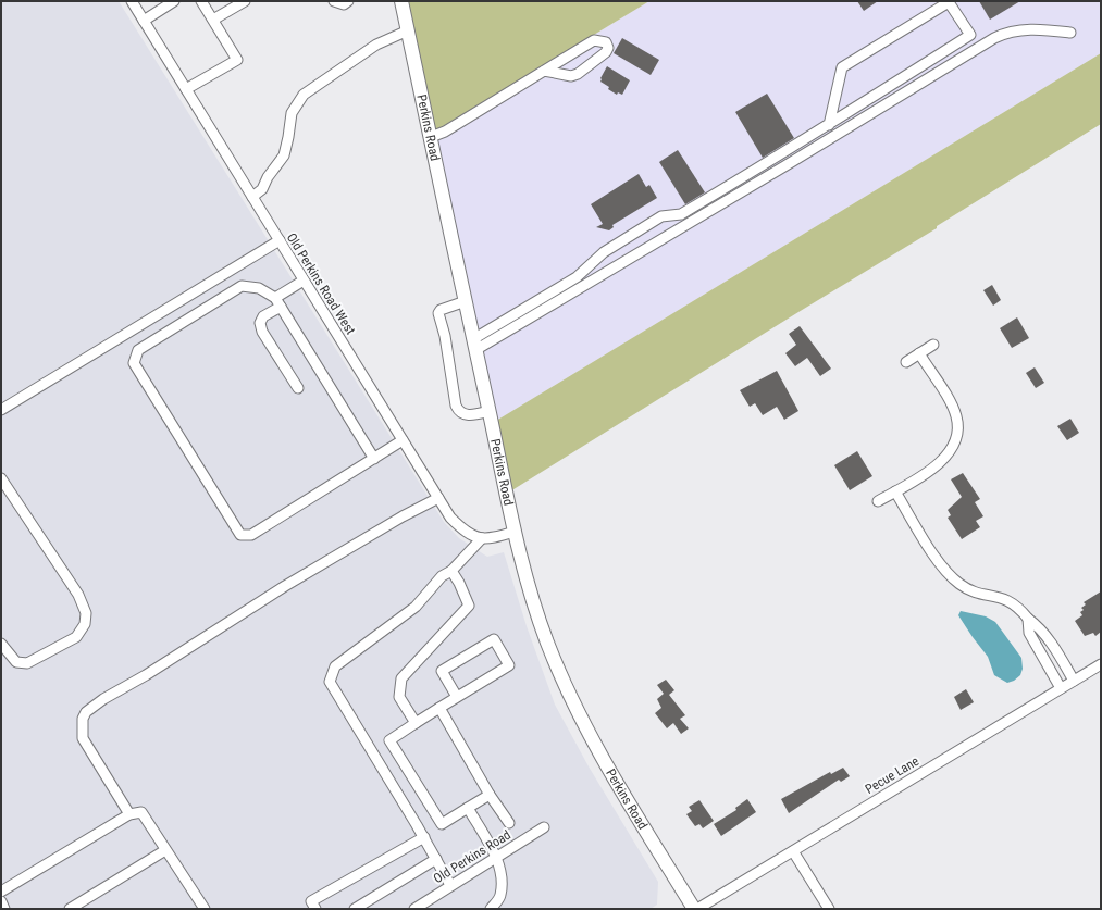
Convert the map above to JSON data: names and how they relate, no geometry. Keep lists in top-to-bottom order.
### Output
{
  "streets": {
    "main road": ["Perkins Road"],
    "street": ["Old Perkins Road West", "Pecue Lane", "Old Perkins Road"]
  }
}
